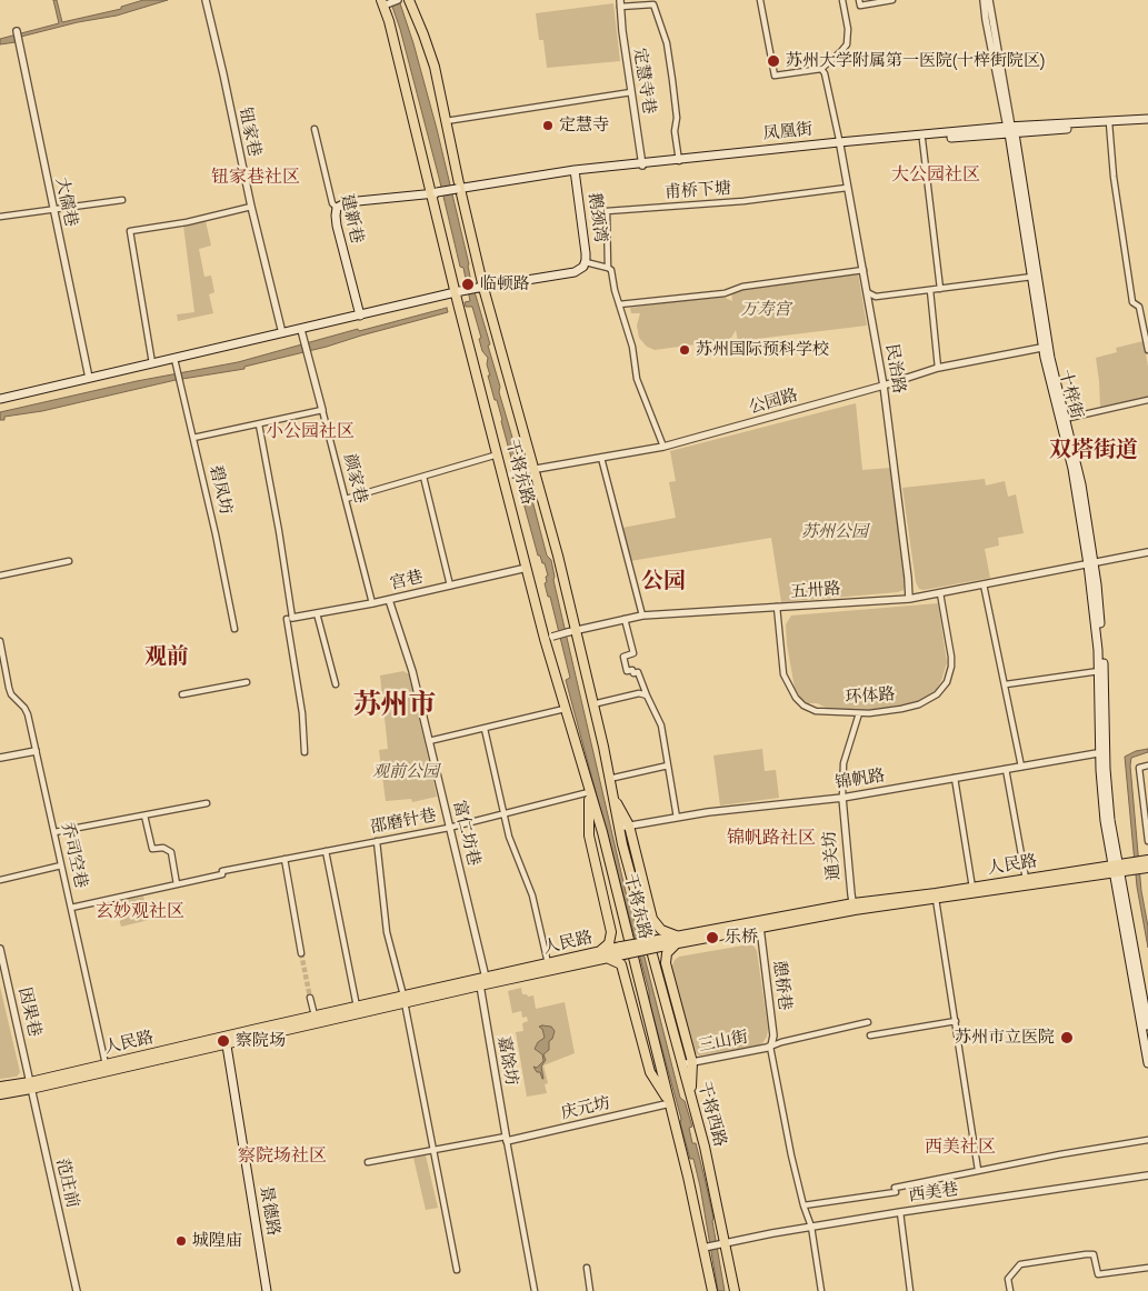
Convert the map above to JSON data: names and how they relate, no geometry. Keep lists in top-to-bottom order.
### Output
{
  "streets": {
    "main road": [
      "凤凰街",
      "鹅颈湾",
      "建新巷",
      "十梓街",
      "干将东路",
      "人民路",
      "干将西路",
      "景德路"
    ],
    "street": [
      "定慧寺巷",
      "钮家巷",
      "甫桥下塘",
      "大儒巷",
      "民治路",
      "公园路",
      "颜家巷",
      "碧凤坊",
      "宫巷",
      "五卅路",
      "环体路",
      "锦帆路",
      "邵磨针巷",
      "富仁坊巷",
      "乔司空巷",
      "通关坊",
      "憩桥巷",
      "因果巷",
      "三山街",
      "嘉馀坊",
      "庆元坊",
      "范庄前",
      "西美巷"
    ]
  },
  "crossings": [
    ["定慧寺巷", "凤凰街"],
    ["凤凰街", "鹅颈湾"],
    ["凤凰街", "建新巷"],
    ["凤凰街", "民治路"],
    ["凤凰街", "十梓街"],
    ["凤凰街", "干将东路"],
    ["甫桥下塘", "民治路"],
    ["鹅颈湾", "干将东路"],
    ["民治路", "公园路"],
    ["民治路", "五卅路"],
    ["十梓街", "公园路"],
    ["十梓街", "五卅路"],
    ["十梓街", "锦帆路"],
    ["十梓街", "人民路"],
    ["公园路", "干将东路"],
    ["干将东路", "宫巷"],
    ["干将东路", "五卅路"],
    ["干将东路", "锦帆路"],
    ["干将东路", "邵磨针巷"],
    ["干将东路", "人民路"],
    ["干将东路", "干将西路"],
    ["颜家巷", "宫巷"],
    ["宫巷", "富仁坊巷"],
    ["五卅路", "环体路"],
    ["锦帆路", "通关坊"],
    ["邵磨针巷", "富仁坊巷"],
    ["邵磨针巷", "乔司空巷"],
    ["富仁坊巷", "人民路"],
    ["富仁坊巷", "嘉馀坊"],
    ["乔司空巷", "人民路"],
    ["通关坊", "人民路"],
    ["人民路", "憩桥巷"],
    ["人民路", "因果巷"],
    ["人民路", "嘉馀坊"],
    ["人民路", "范庄前"],
    ["人民路", "景德路"],
    ["憩桥巷", "三山街"],
    ["因果巷", "范庄前"],
    ["三山街", "干将西路"],
    ["嘉馀坊", "庆元坊"],
    ["干将西路", "西美巷"]
  ],
  "districts": [
    "大公园社区",
    "钮家巷社区",
    "小公园社区",
    "双塔街道",
    "公园",
    "观前",
    "苏州市",
    "锦帆路社区",
    "玄妙观社区",
    "西美社区",
    "察院场社区"
  ],
  "parks": ["万寿宫", "苏州公园", "观前公园"],
  "places": [
    "苏州大学附属第一医院(十梓街院区)",
    "定慧寺",
    "临顿路",
    "苏州国际预科学校",
    "乐桥",
    "苏州市立医院",
    "察院场",
    "城隍庙"
  ]
}
